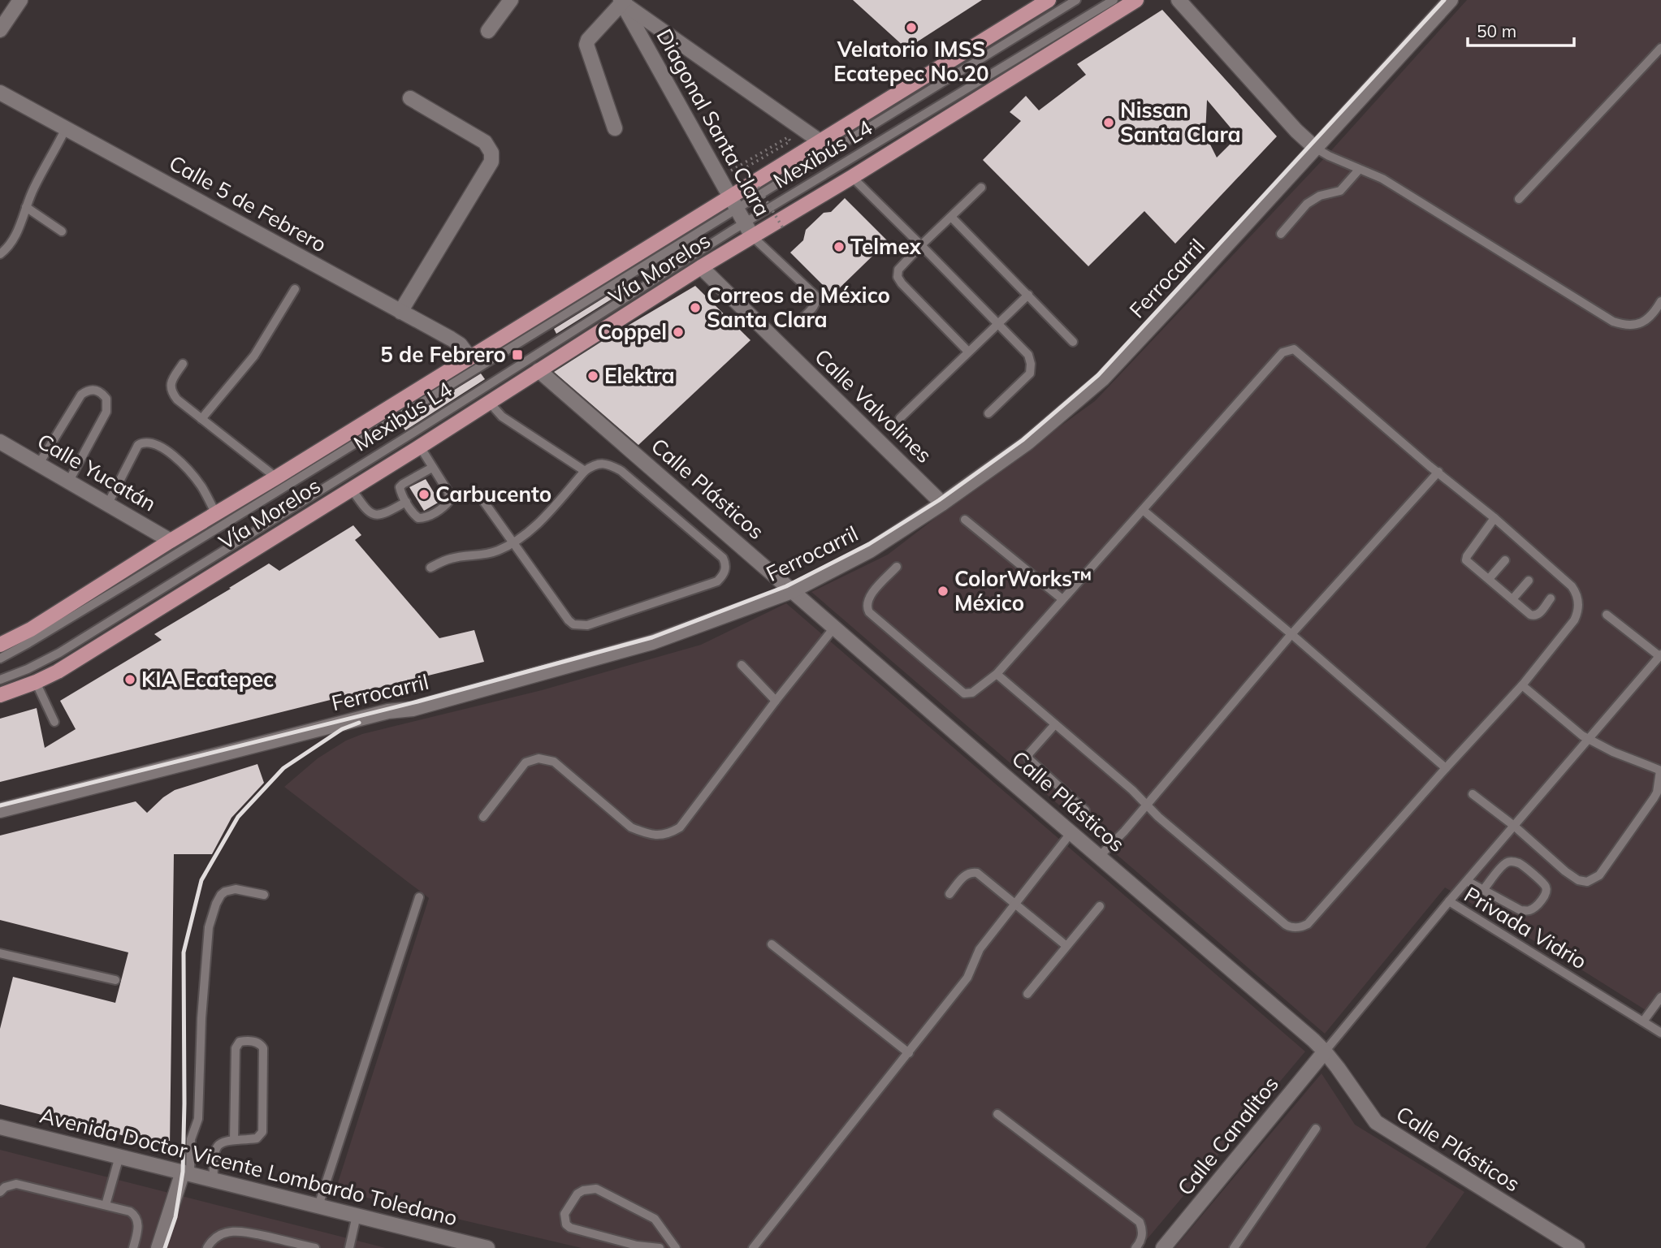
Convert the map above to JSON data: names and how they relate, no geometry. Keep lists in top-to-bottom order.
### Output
{
  "streets": {
    "main road": ["Vía Morelos"],
    "street": [
      "Diagonal Santa Clara",
      "Calle 5 de Febrero",
      "Ferrocarril",
      "Calle Valvolines",
      "Calle Yucatán",
      "Calle Plásticos",
      "Calle Canalitos",
      "Avenida Doctor Vicente Lombardo Toledano"
    ],
    "lane": ["Mexibús L4", "Privada Vidrio"]
  },
  "crossings": [
    ["Diagonal Santa Clara", "Mexibús L4"],
    ["Diagonal Santa Clara", "Vía Morelos"],
    ["Mexibús L4", "Vía Morelos"],
    ["Calle 5 de Febrero", "Vía Morelos"],
    ["Vía Morelos", "Calle Valvolines"],
    ["Vía Morelos", "Calle Yucatán"],
    ["Vía Morelos", "Calle Plásticos"],
    ["Ferrocarril", "Calle Valvolines"],
    ["Ferrocarril", "Calle Plásticos"],
    ["Calle Plásticos", "Privada Vidrio"],
    ["Calle Plásticos", "Calle Canalitos"],
    ["Privada Vidrio", "Calle Canalitos"]
  ],
  "places": {
    "other": [
      "Velatorio IMSS Ecatepec No.20",
      "Nissan Santa Clara",
      "Telmex",
      "Correos de México Santa Clara",
      "Coppel",
      "Elektra",
      "Carbucento",
      "ColorWorks™ México",
      "KIA Ecatepec"
    ],
    "transit": ["5 de Febrero"]
  },
  "scale_bar": "50 m"
}
